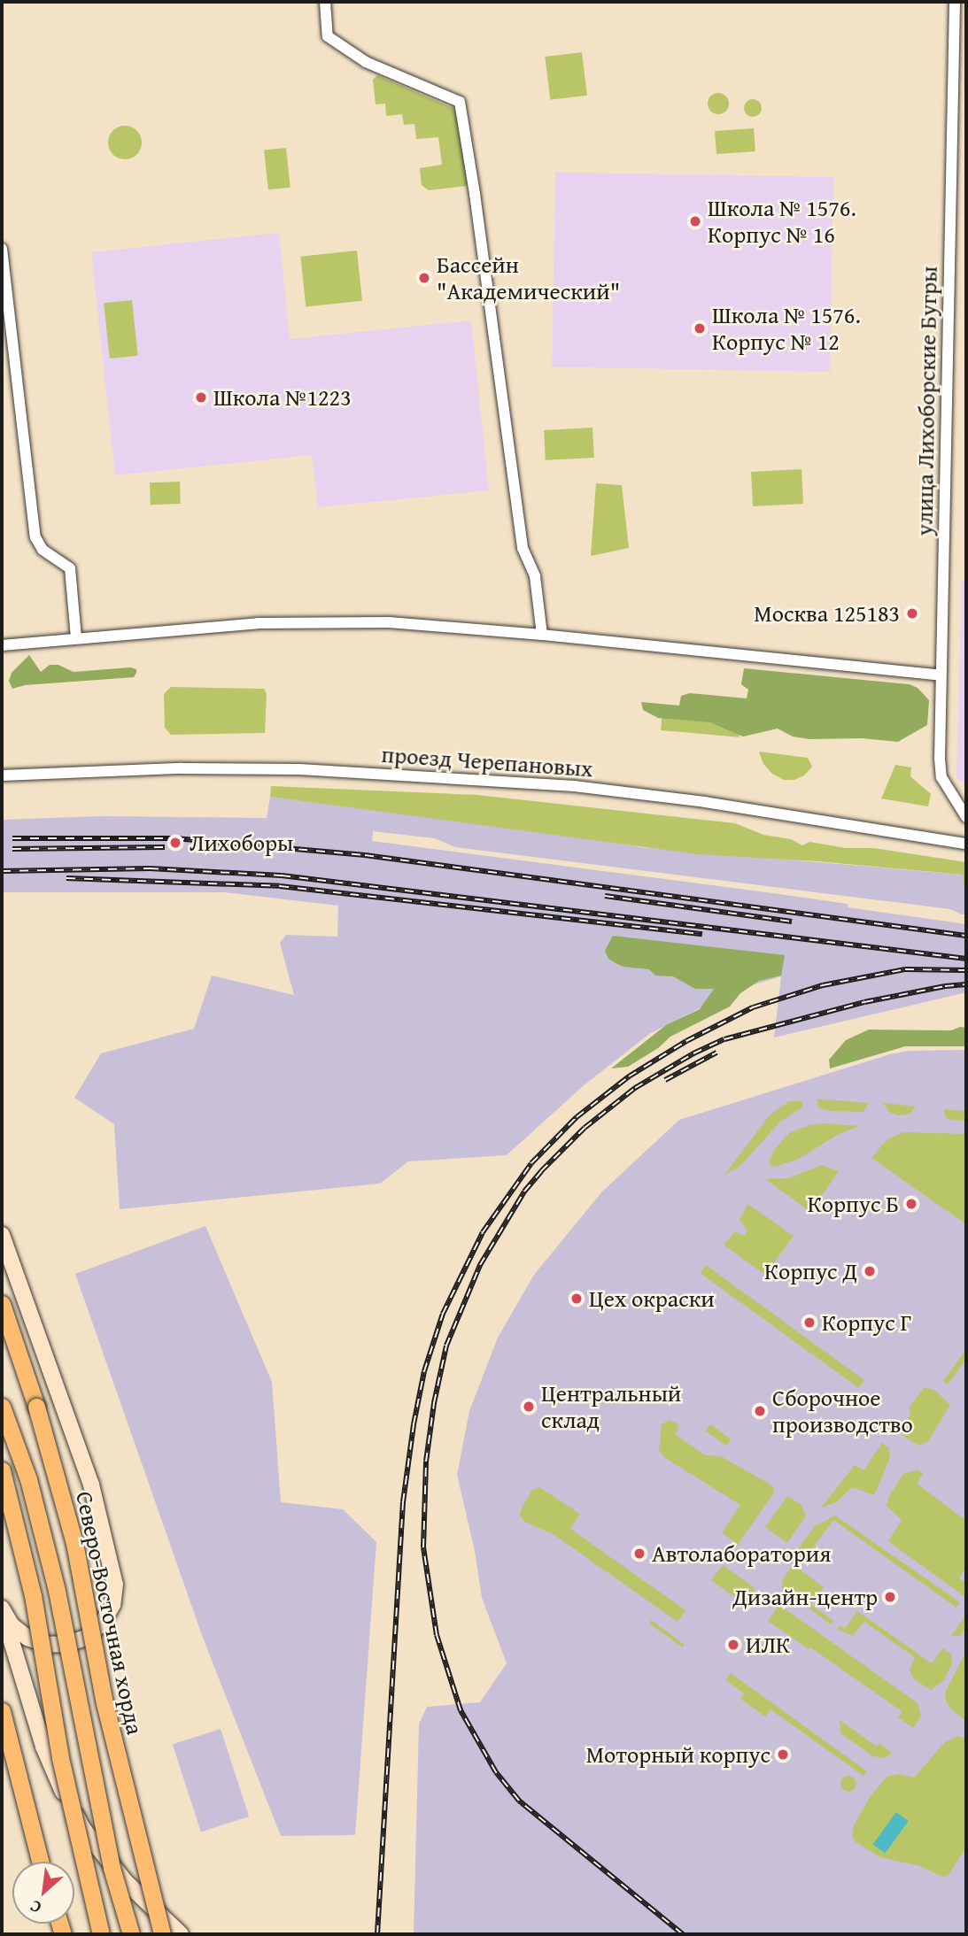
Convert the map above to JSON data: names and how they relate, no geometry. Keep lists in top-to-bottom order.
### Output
{
  "streets": {
    "main road": ["Северо-Восточная хорда"],
    "street": ["улица Лихоборские Бугры", "проезд Черепановых"]
  },
  "places": [
    "Школа № 1576. Корпус № 16",
    "Бассейн \"Академический\"",
    "Школа № 1576. Корпус № 12",
    "Школа №1223",
    "Москва 125183",
    "Лихоборы",
    "Корпус Б",
    "Корпус Д",
    "Цех окраски",
    "Корпус Г",
    "Центральный склад",
    "Сборочное производство",
    "Автолаборатория",
    "Дизайн-центр",
    "ИЛК",
    "Моторный корпус"
  ],
  "north": "bottom left"
}
